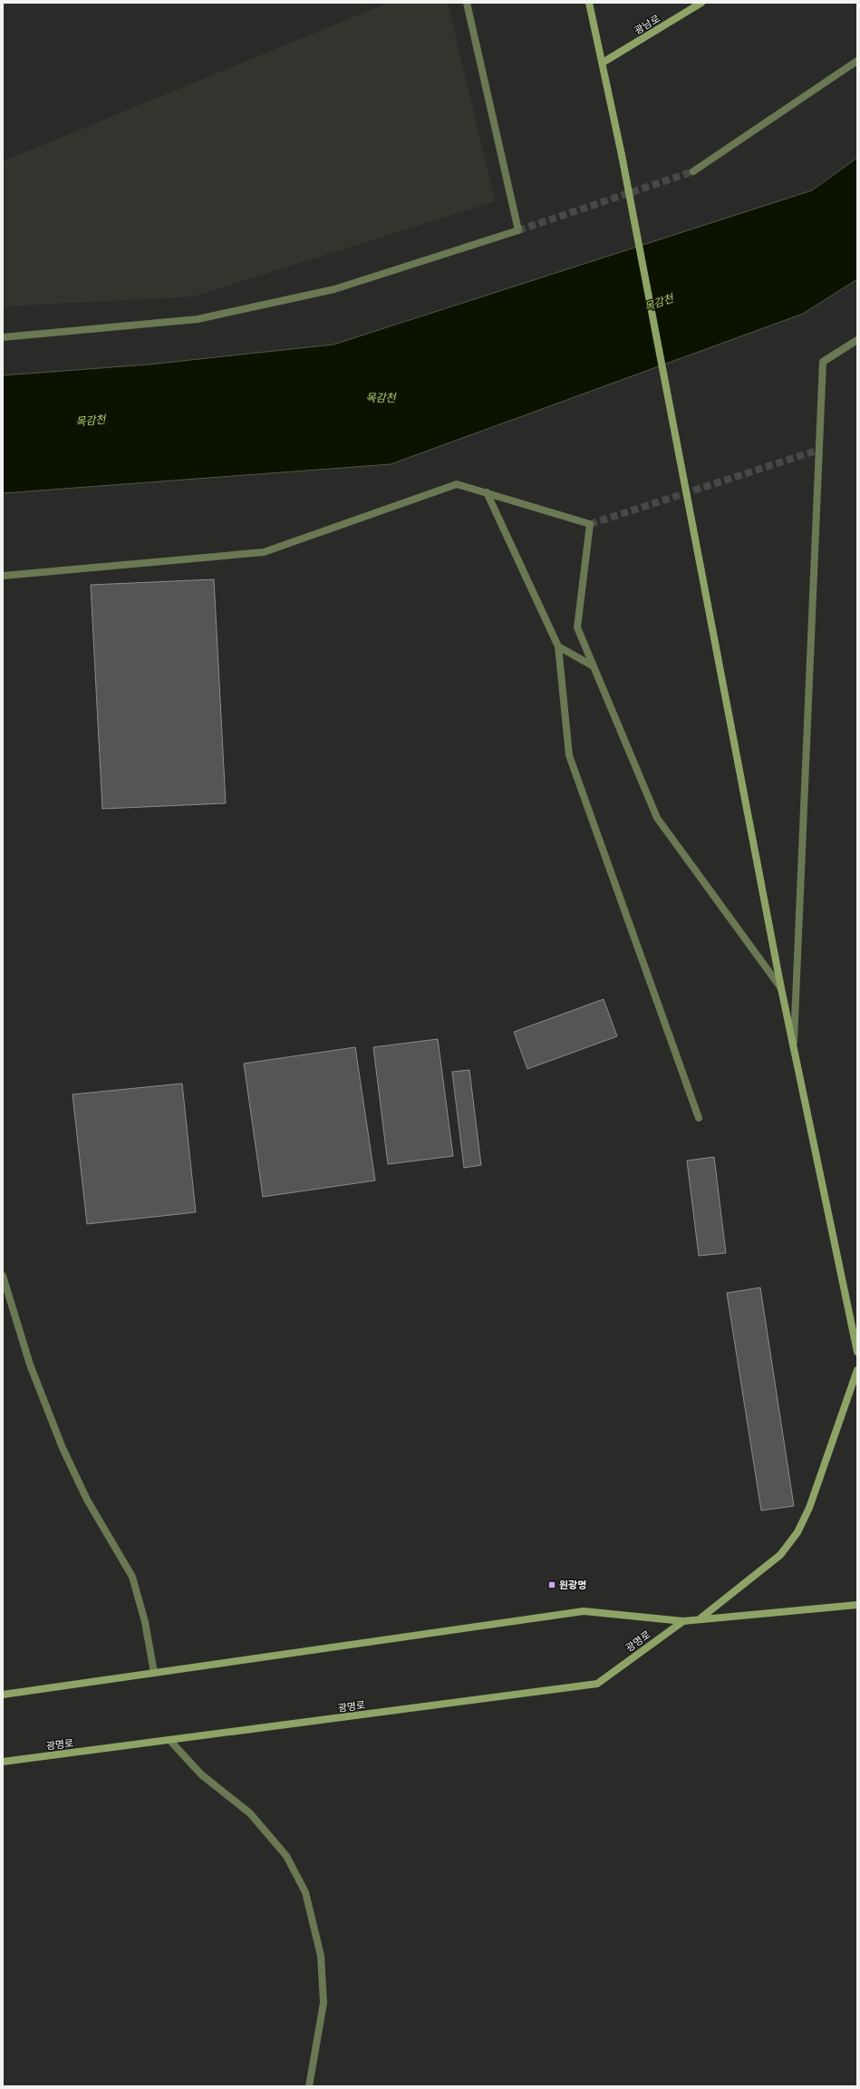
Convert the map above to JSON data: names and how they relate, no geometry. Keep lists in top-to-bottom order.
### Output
{
  "streets": {
    "main road": ["광남로", "광명로"]
  },
  "water": ["목감천"],
  "places": {
    "transit": ["원광명"]
  }
}
